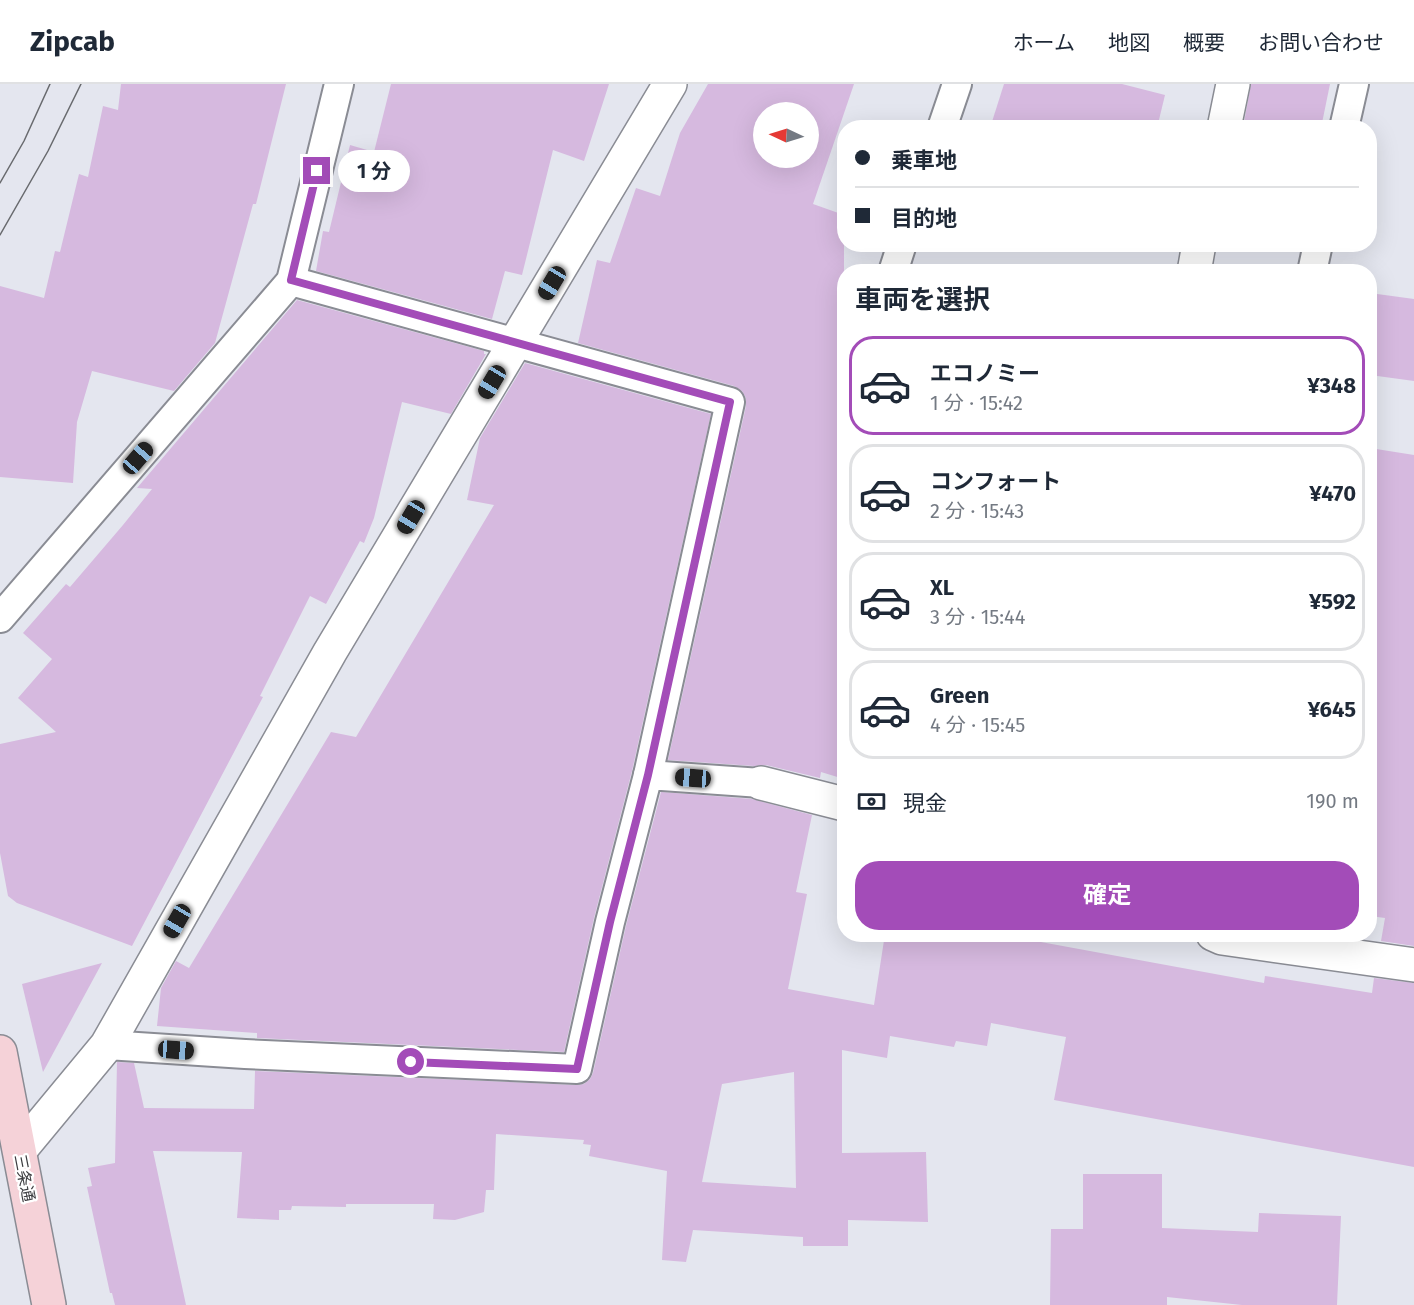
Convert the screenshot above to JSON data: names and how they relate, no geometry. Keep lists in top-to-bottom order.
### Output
{
  "streets": {
    "main road": ["三条通"]
  },
  "north": "left",
  "page": {
    "header": "Zipcab",
    "nav": [
      "ホーム",
      "地図",
      "概要",
      "お問い合わせ"
    ],
    "banner": ["乗車地", "目的地"],
    "bubble": "1 分",
    "heading": "車両を選択",
    "list": [
      {
        "name": "エコノミー",
        "note": "1 分 · 15:42",
        "value": "¥348"
      },
      {
        "name": "コンフォート",
        "note": "2 分 · 15:43",
        "value": "¥470"
      },
      {
        "name": "XL",
        "note": "3 分 · 15:44",
        "value": "¥592"
      },
      {
        "name": "Green",
        "note": "4 分 · 15:45",
        "value": "¥645"
      }
    ],
    "pay": ["現金", "190 m"],
    "buttons": "確定"
  }
}
